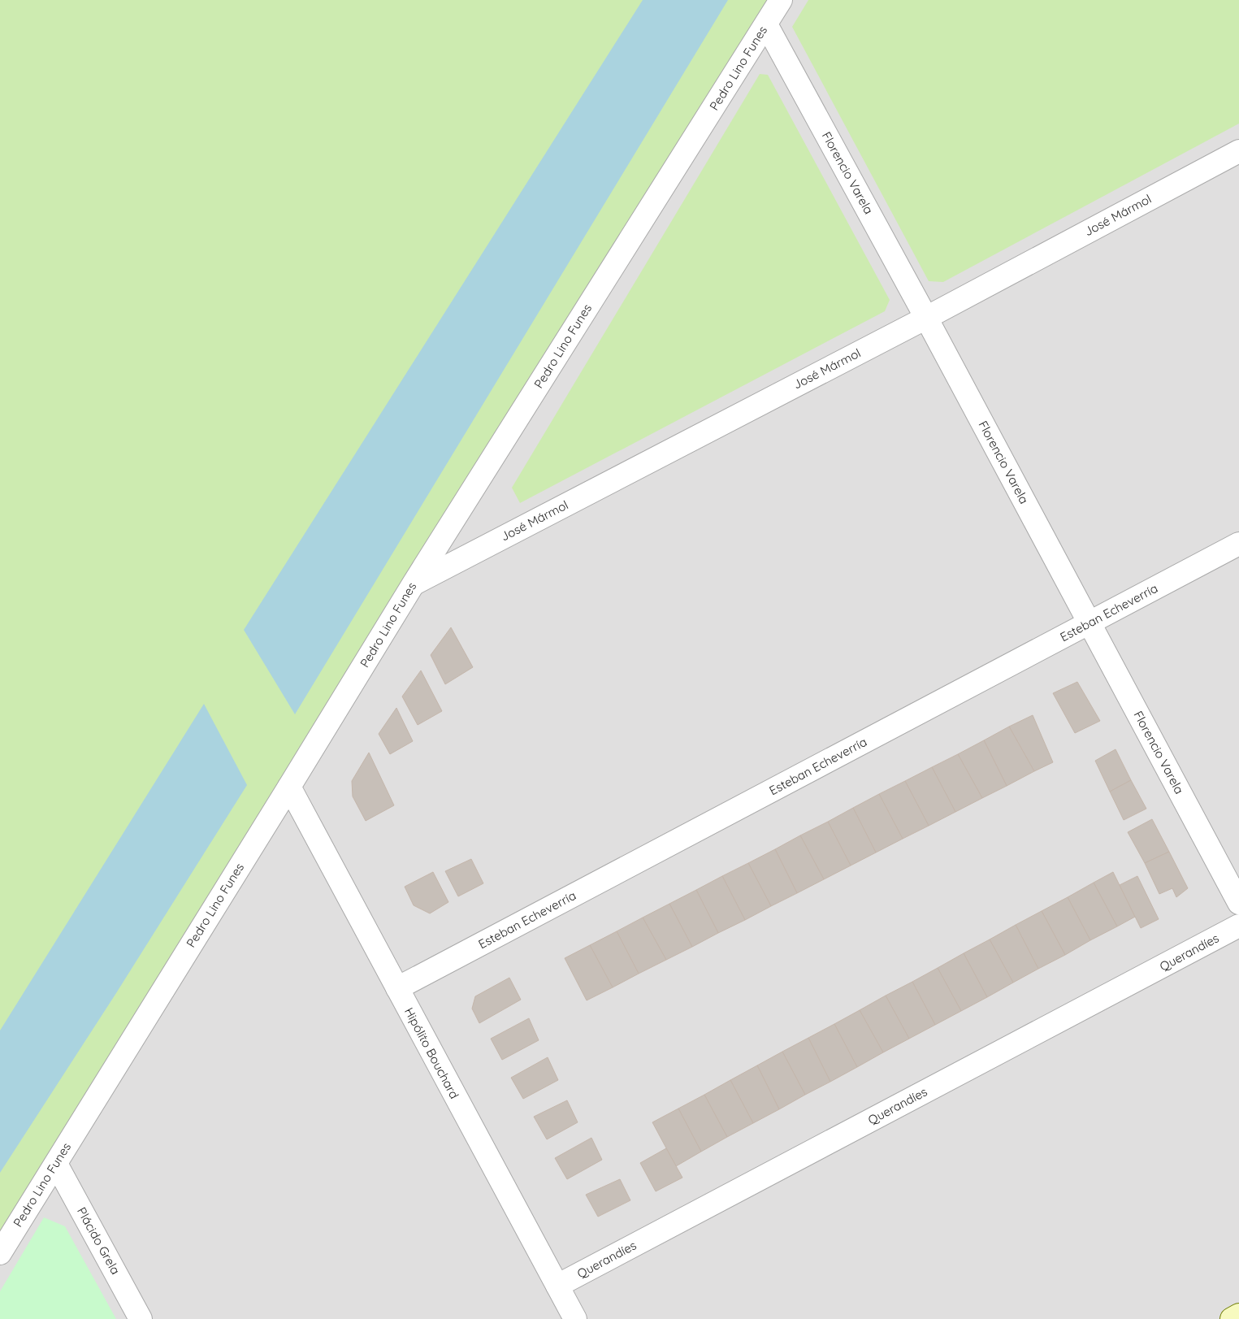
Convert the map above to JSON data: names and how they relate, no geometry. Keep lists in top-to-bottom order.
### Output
{
  "streets": {
    "street": [
      "Pedro Lino Funes",
      "Florencio Varela",
      "José Mármol",
      "Esteban Echeverría",
      "Querandíes",
      "Hipólito Bouchard",
      "Plácido Grela"
    ]
  },
  "crossings": [
    ["Pedro Lino Funes", "Florencio Varela"],
    ["Pedro Lino Funes", "José Mármol"],
    ["Pedro Lino Funes", "Hipólito Bouchard"],
    ["Pedro Lino Funes", "Plácido Grela"],
    ["Florencio Varela", "José Mármol"],
    ["Florencio Varela", "Esteban Echeverría"],
    ["Esteban Echeverría", "Hipólito Bouchard"],
    ["Querandíes", "Hipólito Bouchard"]
  ]
}
